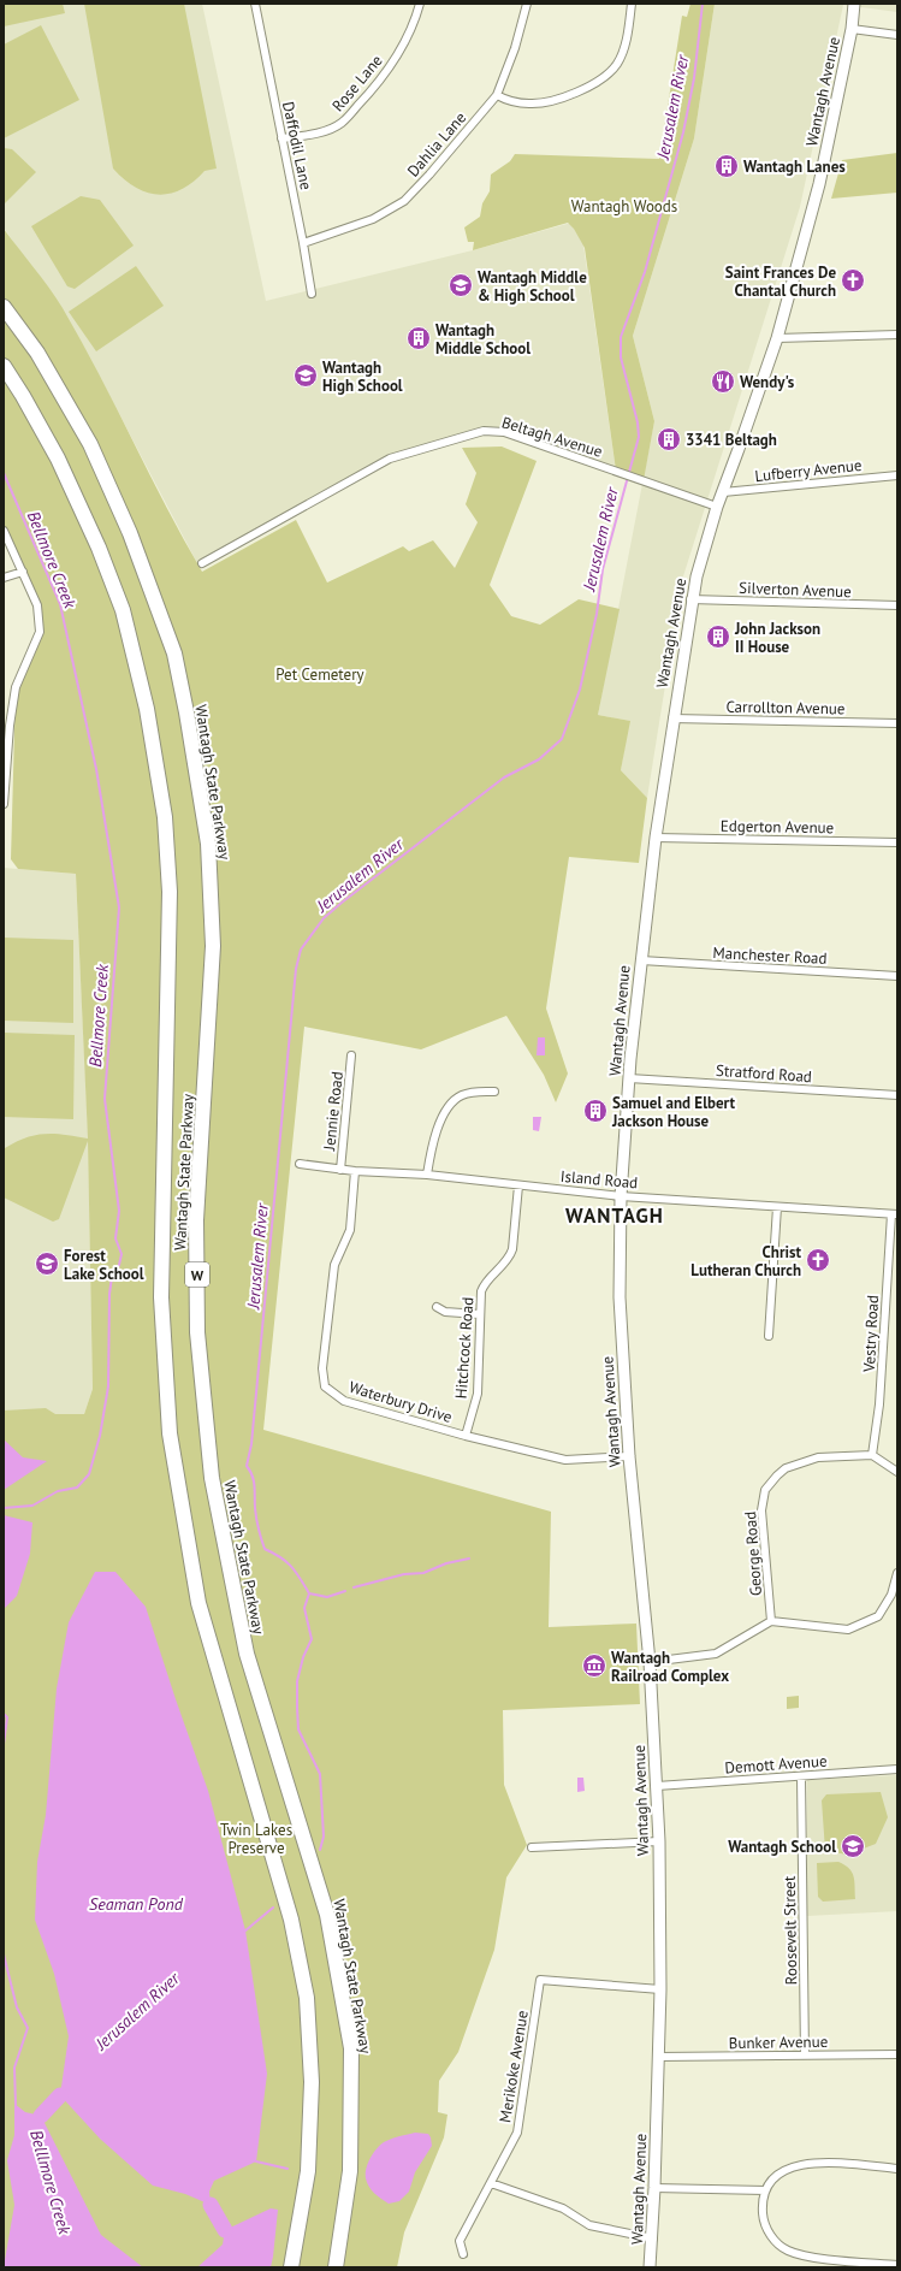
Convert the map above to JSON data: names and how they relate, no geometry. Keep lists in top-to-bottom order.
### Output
{
  "streets": {
    "highway": ["Wantagh State Parkway", "W"],
    "main road": ["Wantagh Avenue"],
    "street": [
      "Rose Lane",
      "Dahlia Lane",
      "Daffodil Lane",
      "Beltagh Avenue",
      "Lufberry Avenue",
      "Silverton Avenue",
      "Carrollton Avenue",
      "Edgerton Avenue",
      "Manchester Road",
      "Stratford Road",
      "Jennie Road",
      "Island Road",
      "Vestry Road",
      "Hitchcock Road",
      "Waterbury Drive",
      "George Road",
      "Demott Avenue",
      "Roosevelt Street",
      "Bunker Avenue",
      "Merikoke Avenue"
    ]
  },
  "crossings": [
    ["Rose Lane", "Daffodil Lane"],
    ["Wantagh Avenue", "Beltagh Avenue"],
    ["Wantagh Avenue", "Lufberry Avenue"],
    ["Wantagh Avenue", "Silverton Avenue"],
    ["Wantagh Avenue", "Carrollton Avenue"],
    ["Wantagh Avenue", "Edgerton Avenue"],
    ["Wantagh Avenue", "Manchester Road"],
    ["Wantagh Avenue", "Stratford Road"],
    ["Wantagh Avenue", "Island Road"],
    ["Wantagh Avenue", "Waterbury Drive"],
    ["Wantagh Avenue", "Demott Avenue"],
    ["Wantagh Avenue", "Bunker Avenue"],
    ["Wantagh Avenue", "Merikoke Avenue"],
    ["Dahlia Lane", "Daffodil Lane"],
    ["Jennie Road", "Island Road"],
    ["Island Road", "Vestry Road"],
    ["Island Road", "Hitchcock Road"],
    ["Island Road", "Waterbury Drive"],
    ["Vestry Road", "George Road"],
    ["Hitchcock Road", "Waterbury Drive"],
    ["Demott Avenue", "Roosevelt Street"],
    ["Roosevelt Street", "Bunker Avenue"]
  ],
  "districts": ["WANTAGH"],
  "water": [
    "Jerusalem River",
    "Bellmore Creek",
    "Seaman Pond",
    "Belllmore Creek"
  ],
  "parks": ["Wantagh Woods", "Pet Cemetery", "Twin Lakes Preserve"],
  "places": {
    "building": [
      "Wantagh Lanes",
      "Wantagh Middle School",
      "3341 Beltagh",
      "John Jackson II House",
      "Samuel and Elbert Jackson House"
    ],
    "church": ["Saint Frances De Chantal Church", "Christ Lutheran Church"],
    "school or university": [
      "Wantagh Middle & High School",
      "Wantagh High School",
      "Forest Lake School",
      "Wantagh School"
    ],
    "restaurant": ["Wendy's"],
    "museum": ["Wantagh Railroad Complex"]
  }
}
